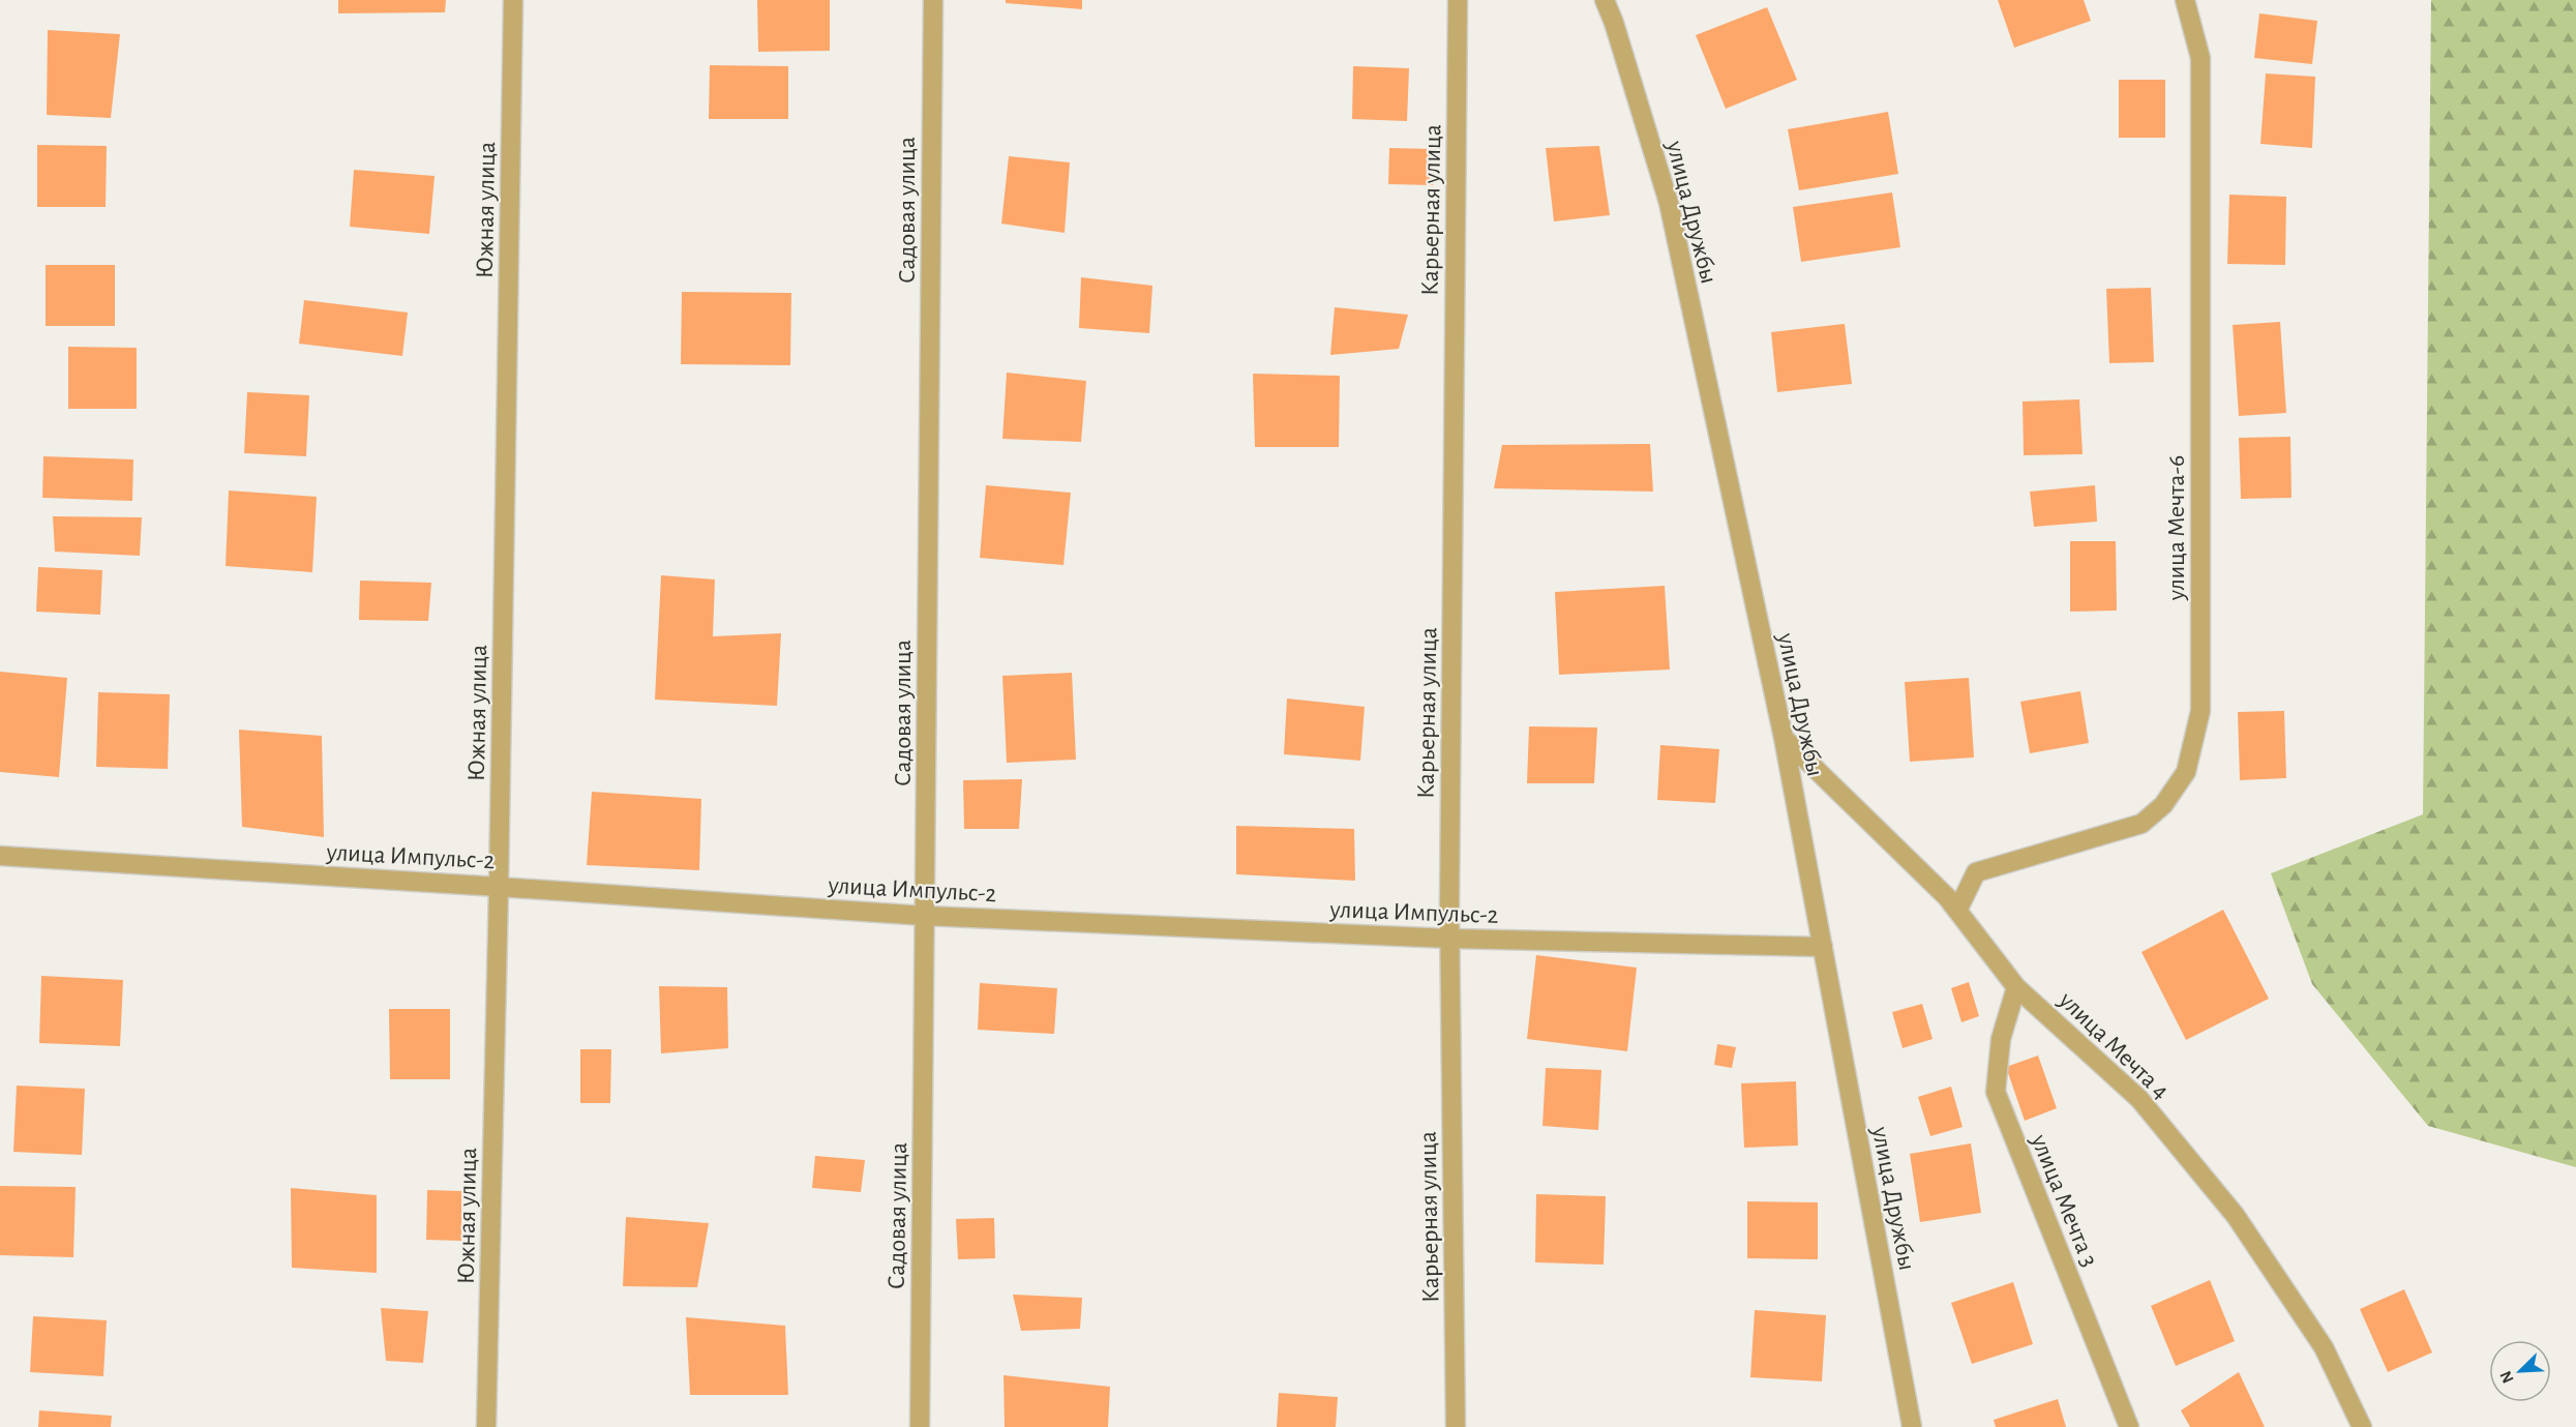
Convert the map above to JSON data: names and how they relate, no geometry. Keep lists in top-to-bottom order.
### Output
{
  "streets": {
    "street": [
      "Южная улица",
      "Садовая улица",
      "Карьерная улица",
      "улица Дружбы",
      "улица Мечта-6",
      "улица Импульс-2",
      "улица Мечта 4",
      "улица Мечта 3"
    ]
  },
  "crossings": [
    ["Южная улица", "улица Импульс-2"],
    ["Садовая улица", "улица Импульс-2"],
    ["Карьерная улица", "улица Импульс-2"],
    ["улица Дружбы", "улица Импульс-2"],
    ["улица Дружбы", "улица Мечта 4"],
    ["улица Мечта-6", "улица Мечта 4"],
    ["улица Мечта 4", "улица Мечта 3"]
  ],
  "north": "bottom left"
}
